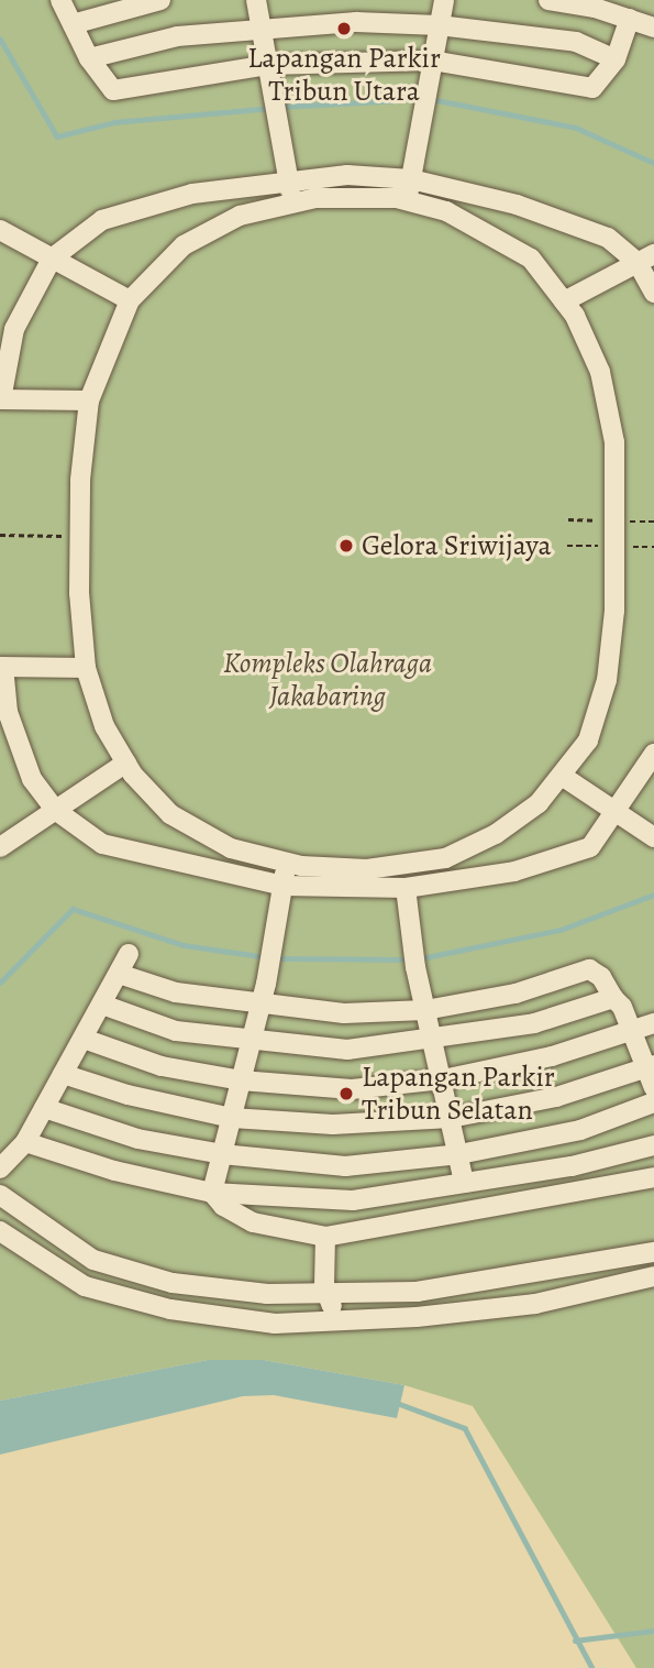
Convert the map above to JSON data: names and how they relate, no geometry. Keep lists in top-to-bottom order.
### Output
{
  "parks": ["Kompleks Olahraga Jakabaring"],
  "places": ["Lapangan Parkir Tribun Utara", "Gelora Sriwijaya", "Lapangan Parkir Tribun Selatan"]
}
